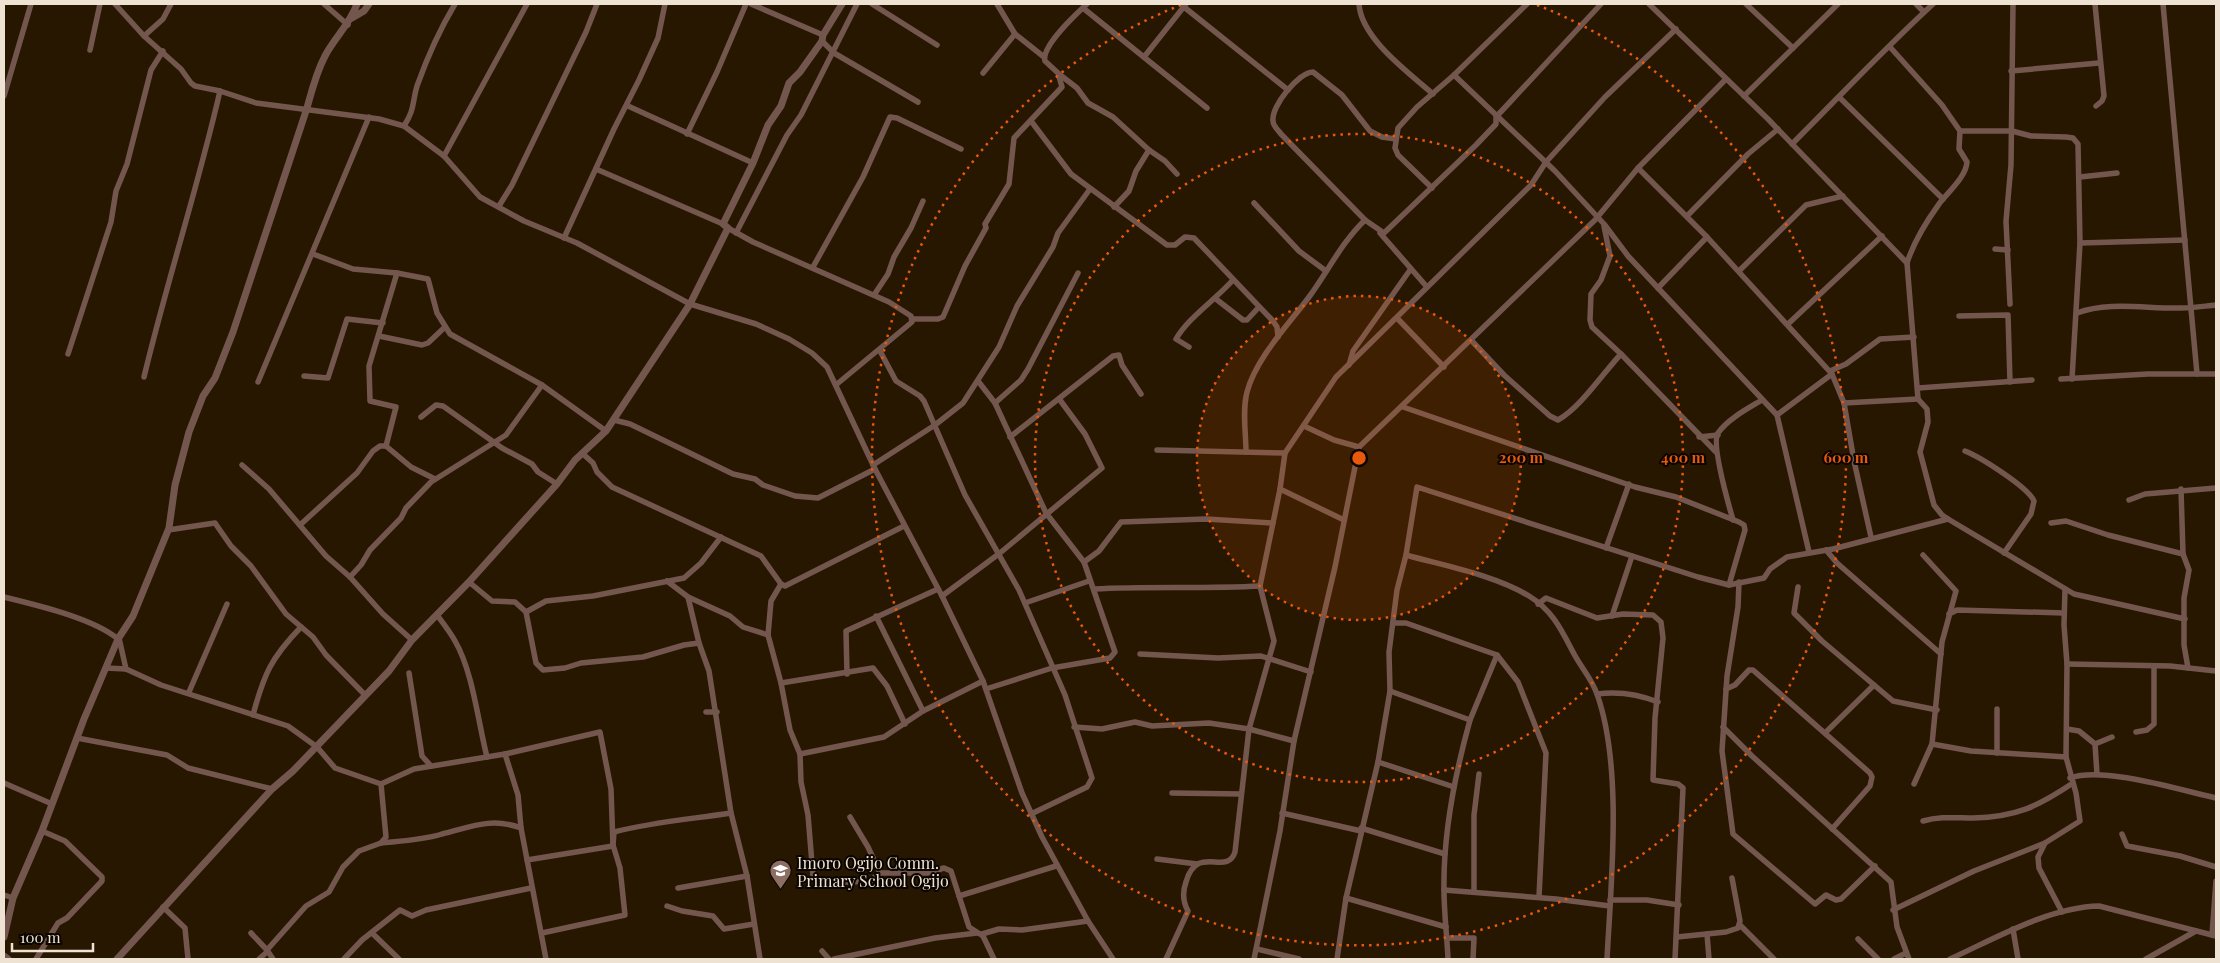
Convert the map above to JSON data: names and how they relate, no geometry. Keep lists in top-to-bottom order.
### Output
{
  "places": {
    "school or university": ["Imoro Ogijo Comm. Primary School Ogijo"]
  },
  "scale_bar": "100 m",
  "rings": ["200 m", "400 m", "600 m"]
}
